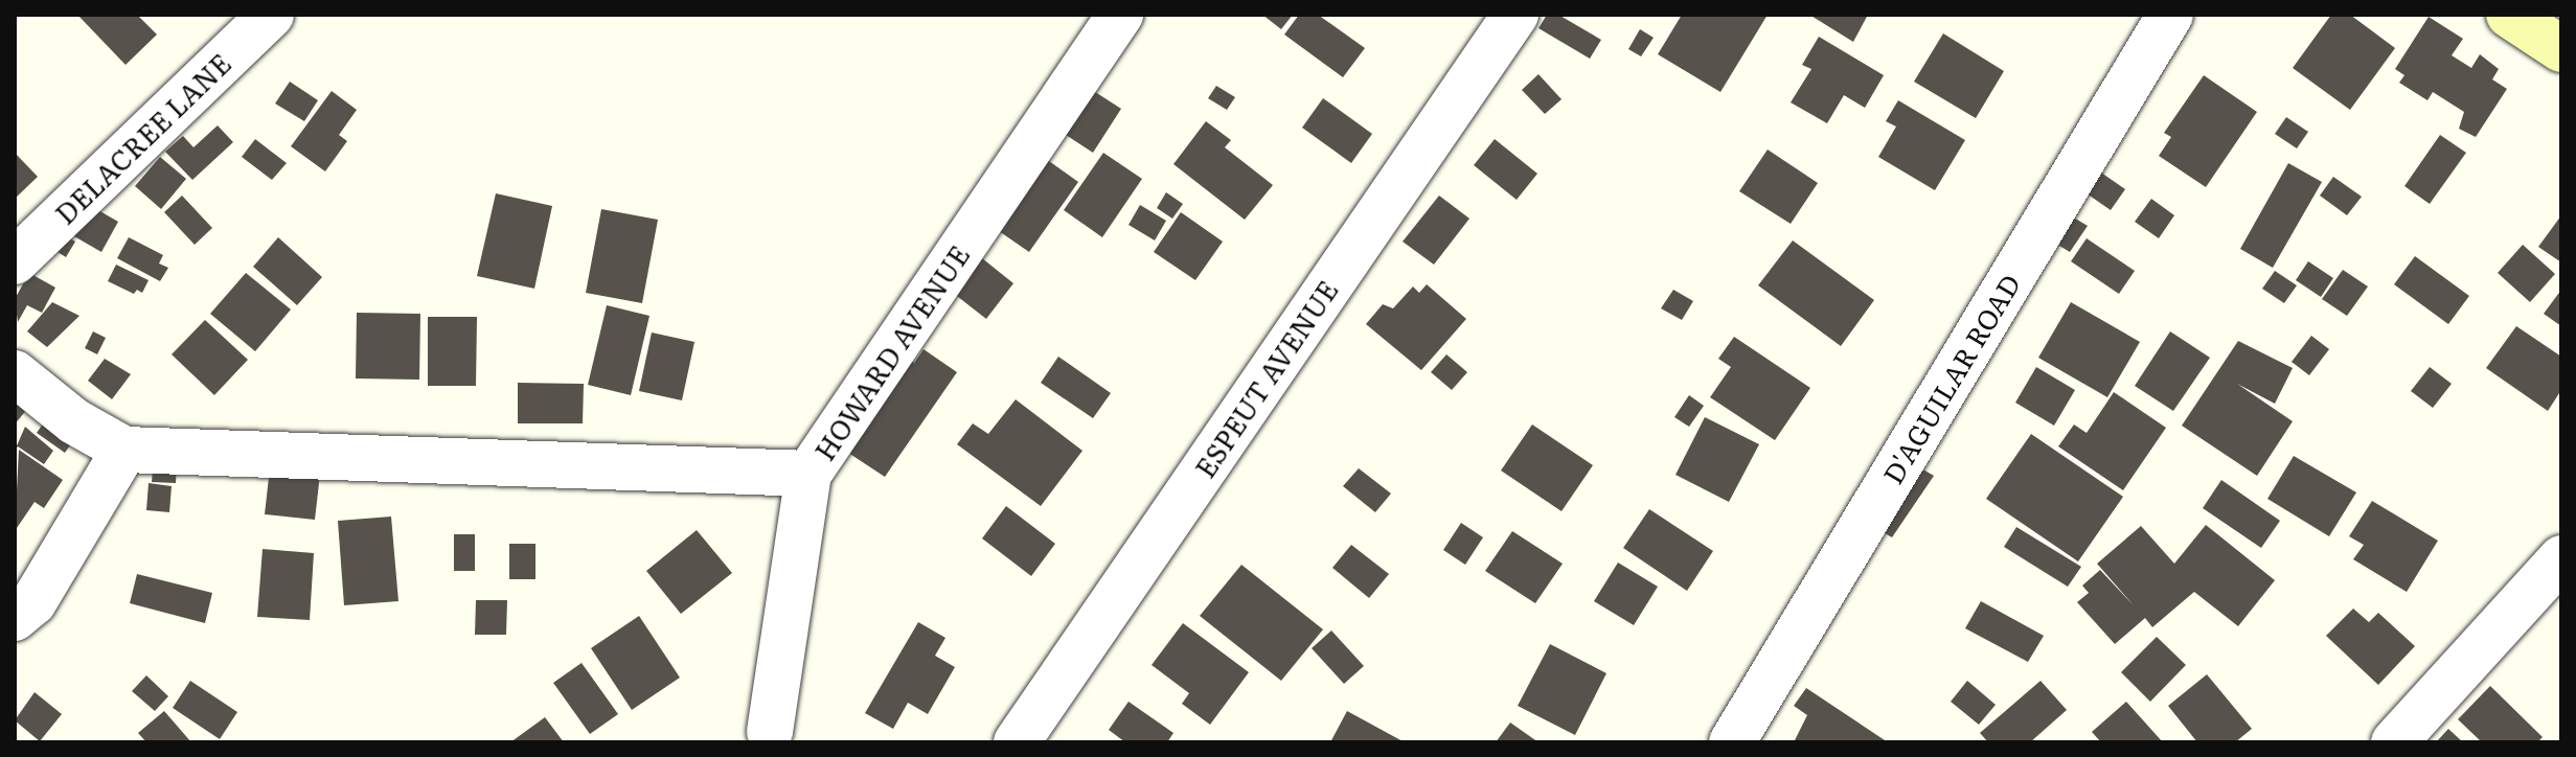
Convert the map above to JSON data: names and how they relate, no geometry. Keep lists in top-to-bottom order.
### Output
{
  "streets": {
    "street": [
      "DELACREE LANE",
      "HOWARD AVENUE",
      "ESPEUT AVENUE",
      "D'AGUILAR ROAD"
    ]
  }
}
